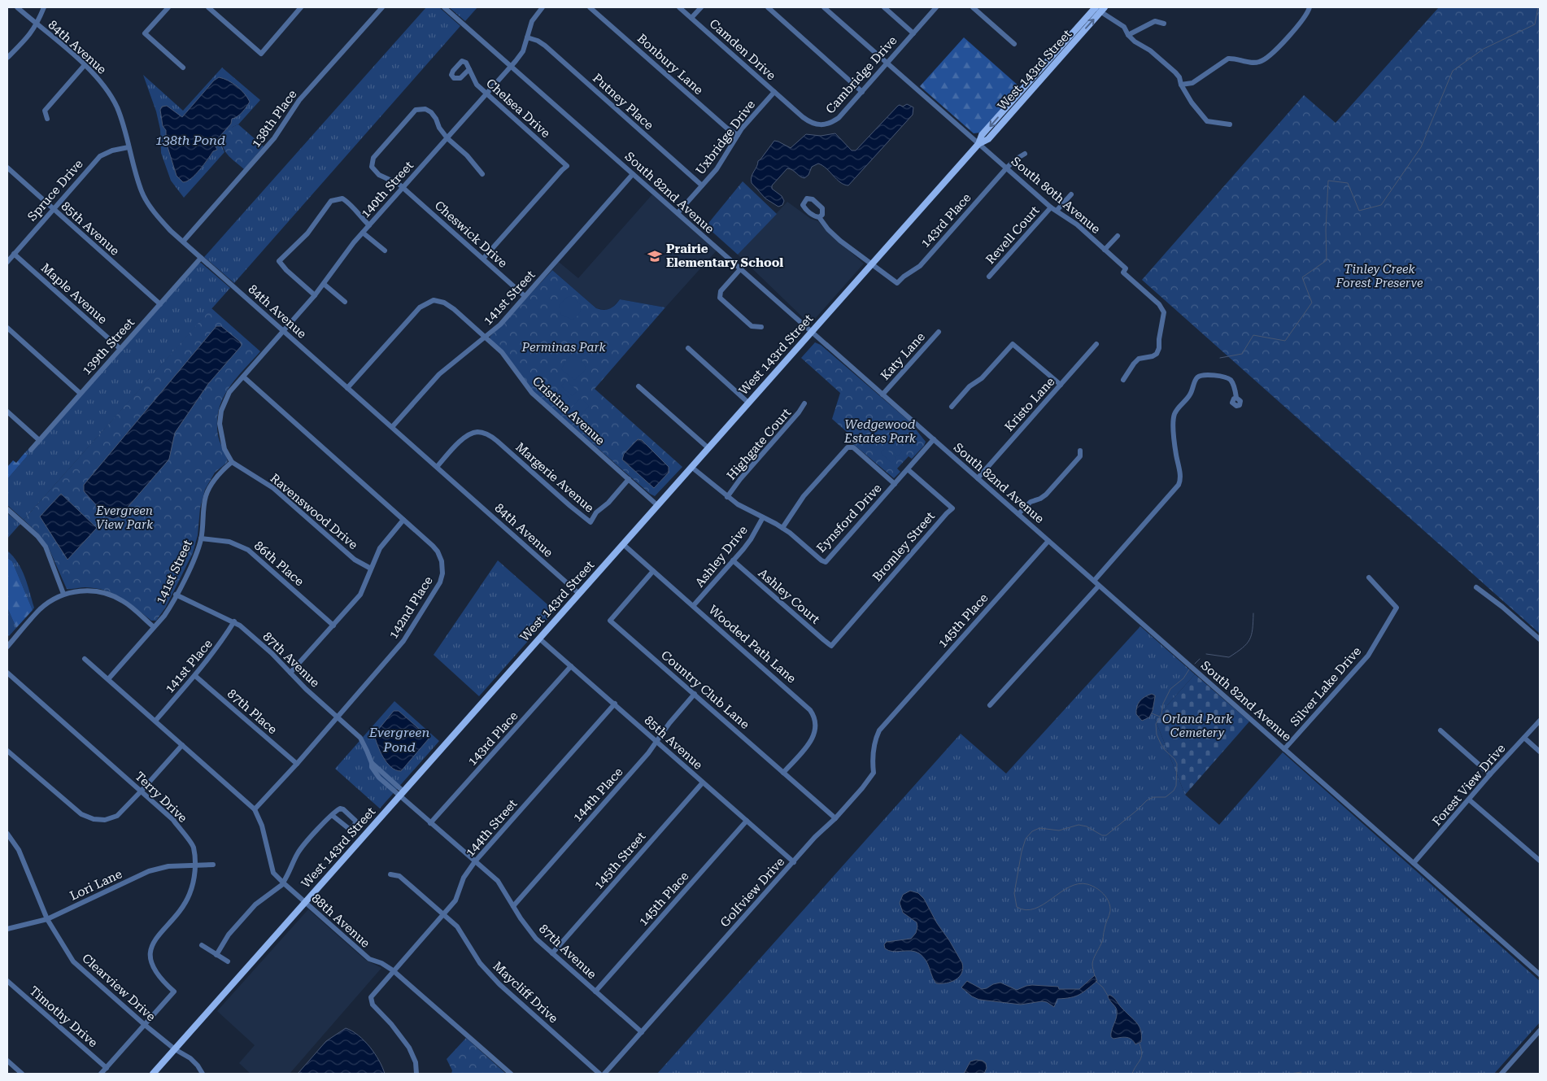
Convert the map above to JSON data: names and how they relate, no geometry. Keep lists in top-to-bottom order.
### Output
{
  "streets": {
    "main road": ["West 143rd Street"],
    "street": [
      "84th Avenue",
      "Camden Drive",
      "Bonbury Lane",
      "Cambridge Drive",
      "Putney Place",
      "Chelsea Drive",
      "138th Place",
      "Uxbridge Drive",
      "140th Street",
      "Spruce Drive",
      "South 82nd Avenue",
      "South 80th Avenue",
      "143rd Place",
      "85th Avenue",
      "Cheswick Drive",
      "Revell Court",
      "Maple Avenue",
      "141st Street",
      "139th Street",
      "Katy Lane",
      "Kristo Lane",
      "Cristina Avenue",
      "Highgate Court",
      "Margerie Avenue",
      "Ravenswood Drive",
      "Eynsford Drive",
      "Bromley Street",
      "Ashley Drive",
      "86th Place",
      "Ashley Court",
      "142nd Place",
      "145th Place",
      "Wooded Path Lane",
      "87th Avenue",
      "141st Place",
      "Silver Lake Drive",
      "Country Club Lane",
      "87th Place",
      "Forest View Drive",
      "144th Place",
      "Terry Drive",
      "144th Street",
      "145th Street",
      "Lori Lane",
      "Golfview Drive",
      "88th Avenue",
      "Clearview Drive",
      "Maycliff Drive",
      "Timothy Drive"
    ]
  },
  "crossings": [
    ["84th Avenue", "West 143rd Street"],
    ["84th Avenue", "138th Place"],
    ["84th Avenue", "140th Street"],
    ["84th Avenue", "Spruce Drive"],
    ["84th Avenue", "141st Street"],
    ["84th Avenue", "139th Street"],
    ["84th Avenue", "Cristina Avenue"],
    ["84th Avenue", "Margerie Avenue"],
    ["Camden Drive", "Cambridge Drive"],
    ["Camden Drive", "Uxbridge Drive"],
    ["Bonbury Lane", "Uxbridge Drive"],
    ["West 143rd Street", "South 82nd Avenue"],
    ["West 143rd Street", "South 80th Avenue"],
    ["West 143rd Street", "143rd Place"],
    ["West 143rd Street", "85th Avenue"],
    ["West 143rd Street", "Cristina Avenue"],
    ["West 143rd Street", "Eynsford Drive"],
    ["West 143rd Street", "Wooded Path Lane"],
    ["West 143rd Street", "87th Avenue"],
    ["West 143rd Street", "88th Avenue"],
    ["West 143rd Street", "Clearview Drive"],
    ["Cambridge Drive", "Uxbridge Drive"],
    ["Cambridge Drive", "South 80th Avenue"],
    ["Putney Place", "Uxbridge Drive"],
    ["Putney Place", "140th Street"],
    ["Chelsea Drive", "140th Street"],
    ["Chelsea Drive", "Cheswick Drive"],
    ["Uxbridge Drive", "South 82nd Avenue"],
    ["140th Street", "South 82nd Avenue"],
    ["140th Street", "Cheswick Drive"],
    ["Spruce Drive", "85th Avenue"],
    ["Spruce Drive", "Maple Avenue"],
    ["South 82nd Avenue", "141st Street"],
    ["South 82nd Avenue", "Katy Lane"],
    ["South 82nd Avenue", "Kristo Lane"],
    ["South 82nd Avenue", "Eynsford Drive"],
    ["South 82nd Avenue", "145th Place"],
    ["South 82nd Avenue", "Silver Lake Drive"],
    ["South 82nd Avenue", "Forest View Drive"],
    ["South 80th Avenue", "143rd Place"],
    ["South 80th Avenue", "Revell Court"],
    ["143rd Place", "85th Avenue"],
    ["143rd Place", "87th Avenue"],
    ["85th Avenue", "139th Street"],
    ["85th Avenue", "145th Place"],
    ["85th Avenue", "144th Place"],
    ["85th Avenue", "144th Street"],
    ["85th Avenue", "145th Street"],
    ["85th Avenue", "Golfview Drive"],
    ["Cheswick Drive", "141st Street"],
    ["Maple Avenue", "139th Street"],
    ["141st Street", "Cristina Avenue"],
    ["141st Street", "Ravenswood Drive"],
    ["141st Street", "86th Place"],
    ["141st Street", "87th Avenue"],
    ["141st Street", "88th Avenue"],
    ["Cristina Avenue", "Margerie Avenue"],
    ["Highgate Court", "Eynsford Drive"],
    ["Eynsford Drive", "Bromley Street"],
    ["Eynsford Drive", "Ashley Drive"],
    ["Bromley Street", "Ashley Court"],
    ["Ashley Drive", "Ashley Court"],
    ["Ashley Drive", "Wooded Path Lane"],
    ["142nd Place", "87th Avenue"],
    ["142nd Place", "87th Place"],
    ["142nd Place", "88th Avenue"],
    ["145th Place", "87th Avenue"],
    ["145th Place", "Golfview Drive"],
    ["Wooded Path Lane", "Country Club Lane"],
    ["87th Avenue", "141st Place"],
    ["87th Avenue", "144th Place"],
    ["87th Avenue", "144th Street"],
    ["87th Avenue", "145th Street"],
    ["87th Avenue", "Golfview Drive"],
    ["141st Place", "87th Place"],
    ["141st Place", "88th Avenue"],
    ["Country Club Lane", "144th Place"],
    ["Country Club Lane", "Golfview Drive"],
    ["Terry Drive", "Lori Lane"],
    ["Terry Drive", "Clearview Drive"],
    ["144th Street", "88th Avenue"],
    ["144th Street", "Maycliff Drive"],
    ["Lori Lane", "Clearview Drive"]
  ],
  "water": ["138th Pond", "Evergreen Pond"],
  "parks": [
    "Tinley Creek Forest Preserve",
    "Perminas Park",
    "Wedgewood Estates Park",
    "Evergreen View Park",
    "Orland Park Cemetery"
  ],
  "places": {
    "school or university": ["Prairie Elementary School"]
  }
}
